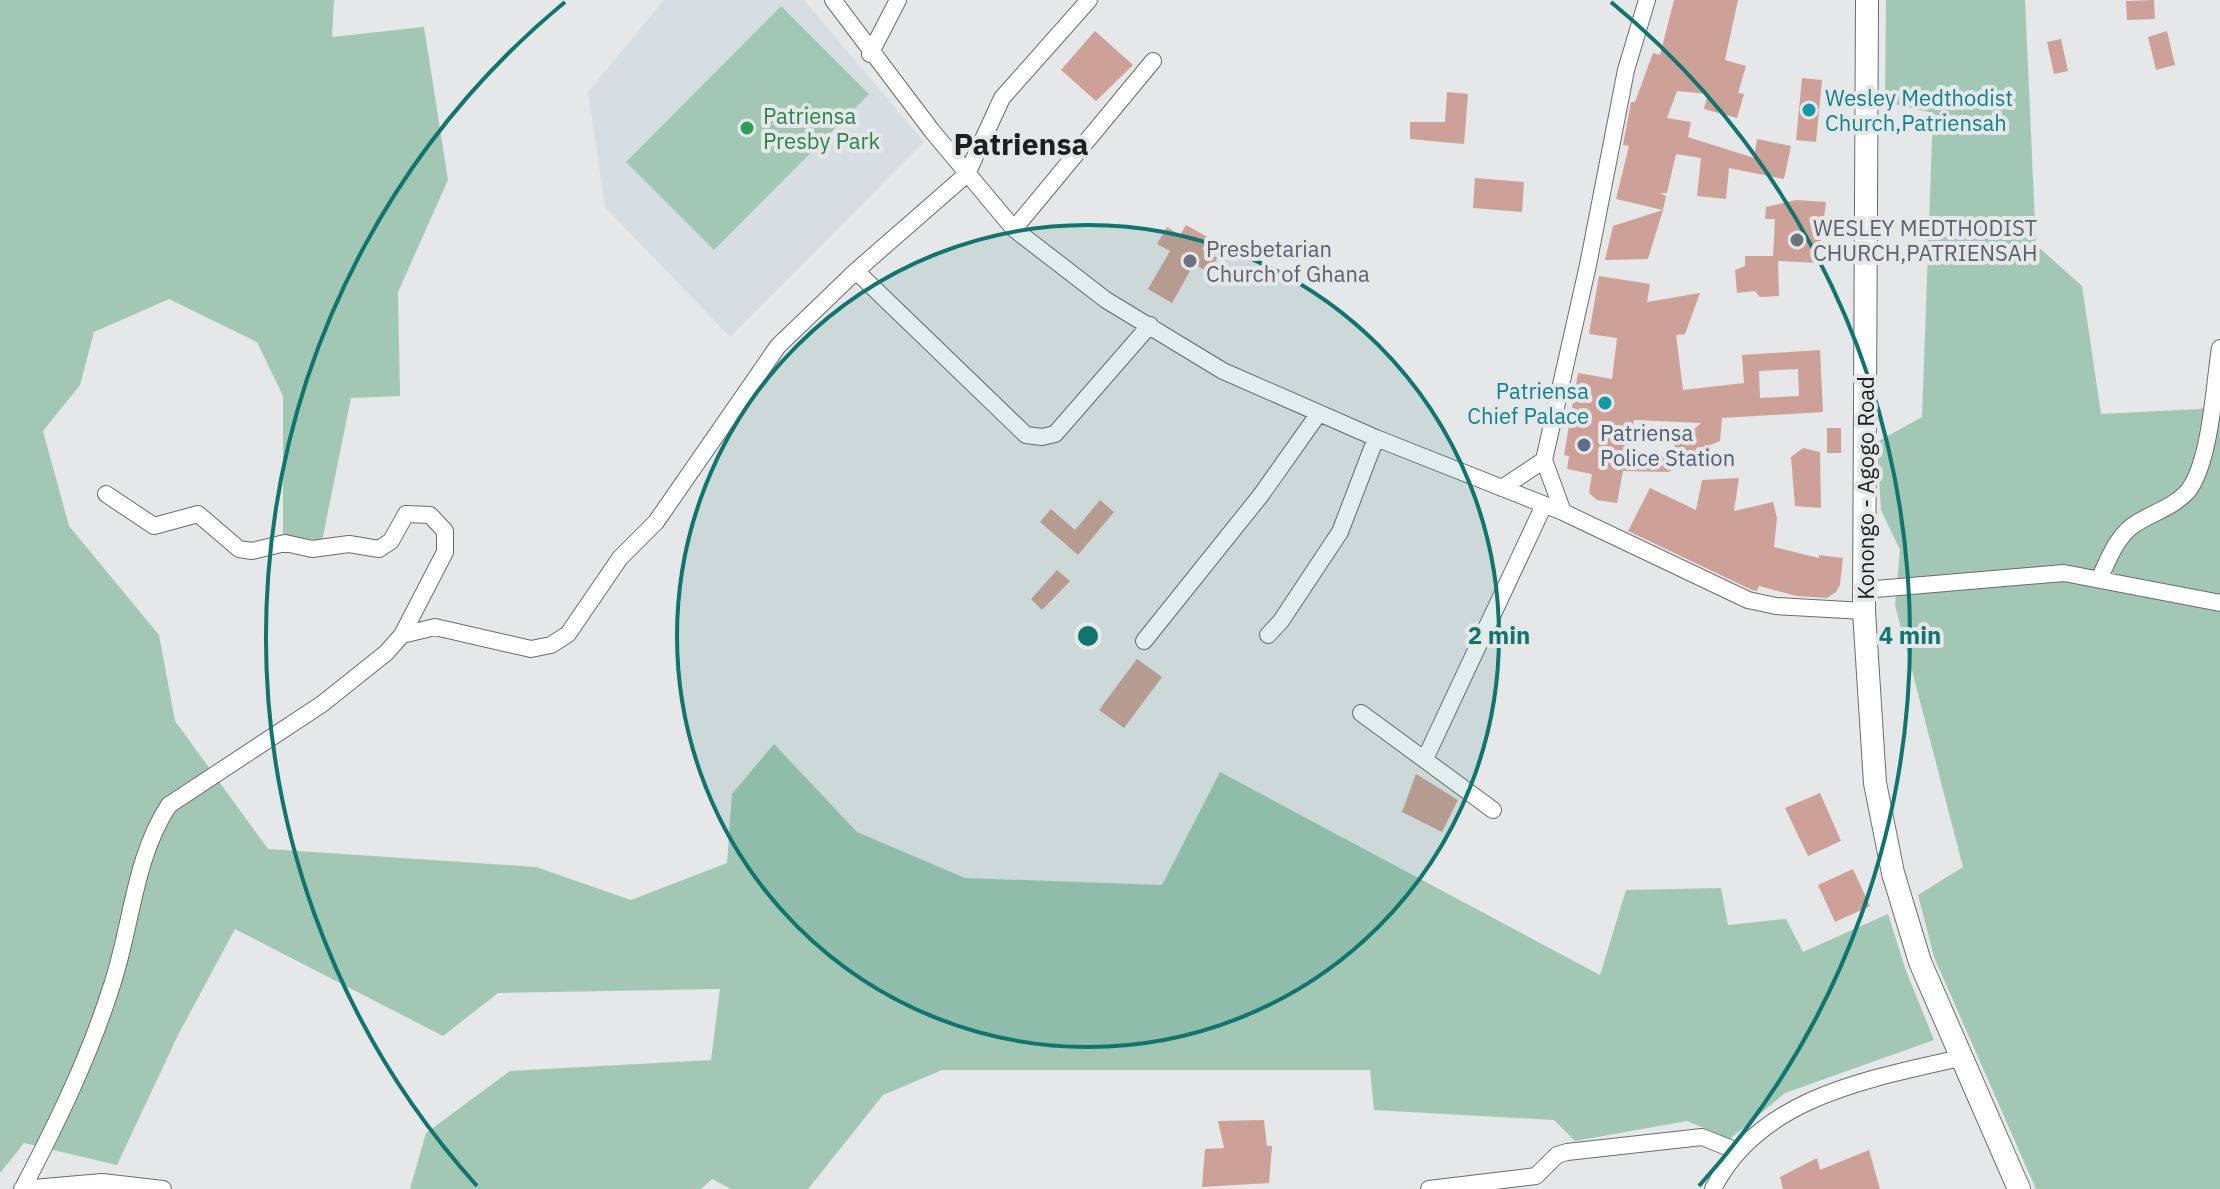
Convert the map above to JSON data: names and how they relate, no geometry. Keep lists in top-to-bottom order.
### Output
{
  "streets": {
    "main road": ["Konongo - Agogo Road"]
  },
  "districts": ["Patriensa"],
  "places": [
    "Wesley Medthodist Church,Patriensah",
    "Patriensa Presby Park",
    "WESLEY MEDTHODIST CHURCH,PATRIENSAH",
    "Presbetarian Church of Ghana",
    "Patriensa Chief Palace",
    "Patriensa Police Station"
  ],
  "rings": ["2 min", "4 min"]
}
